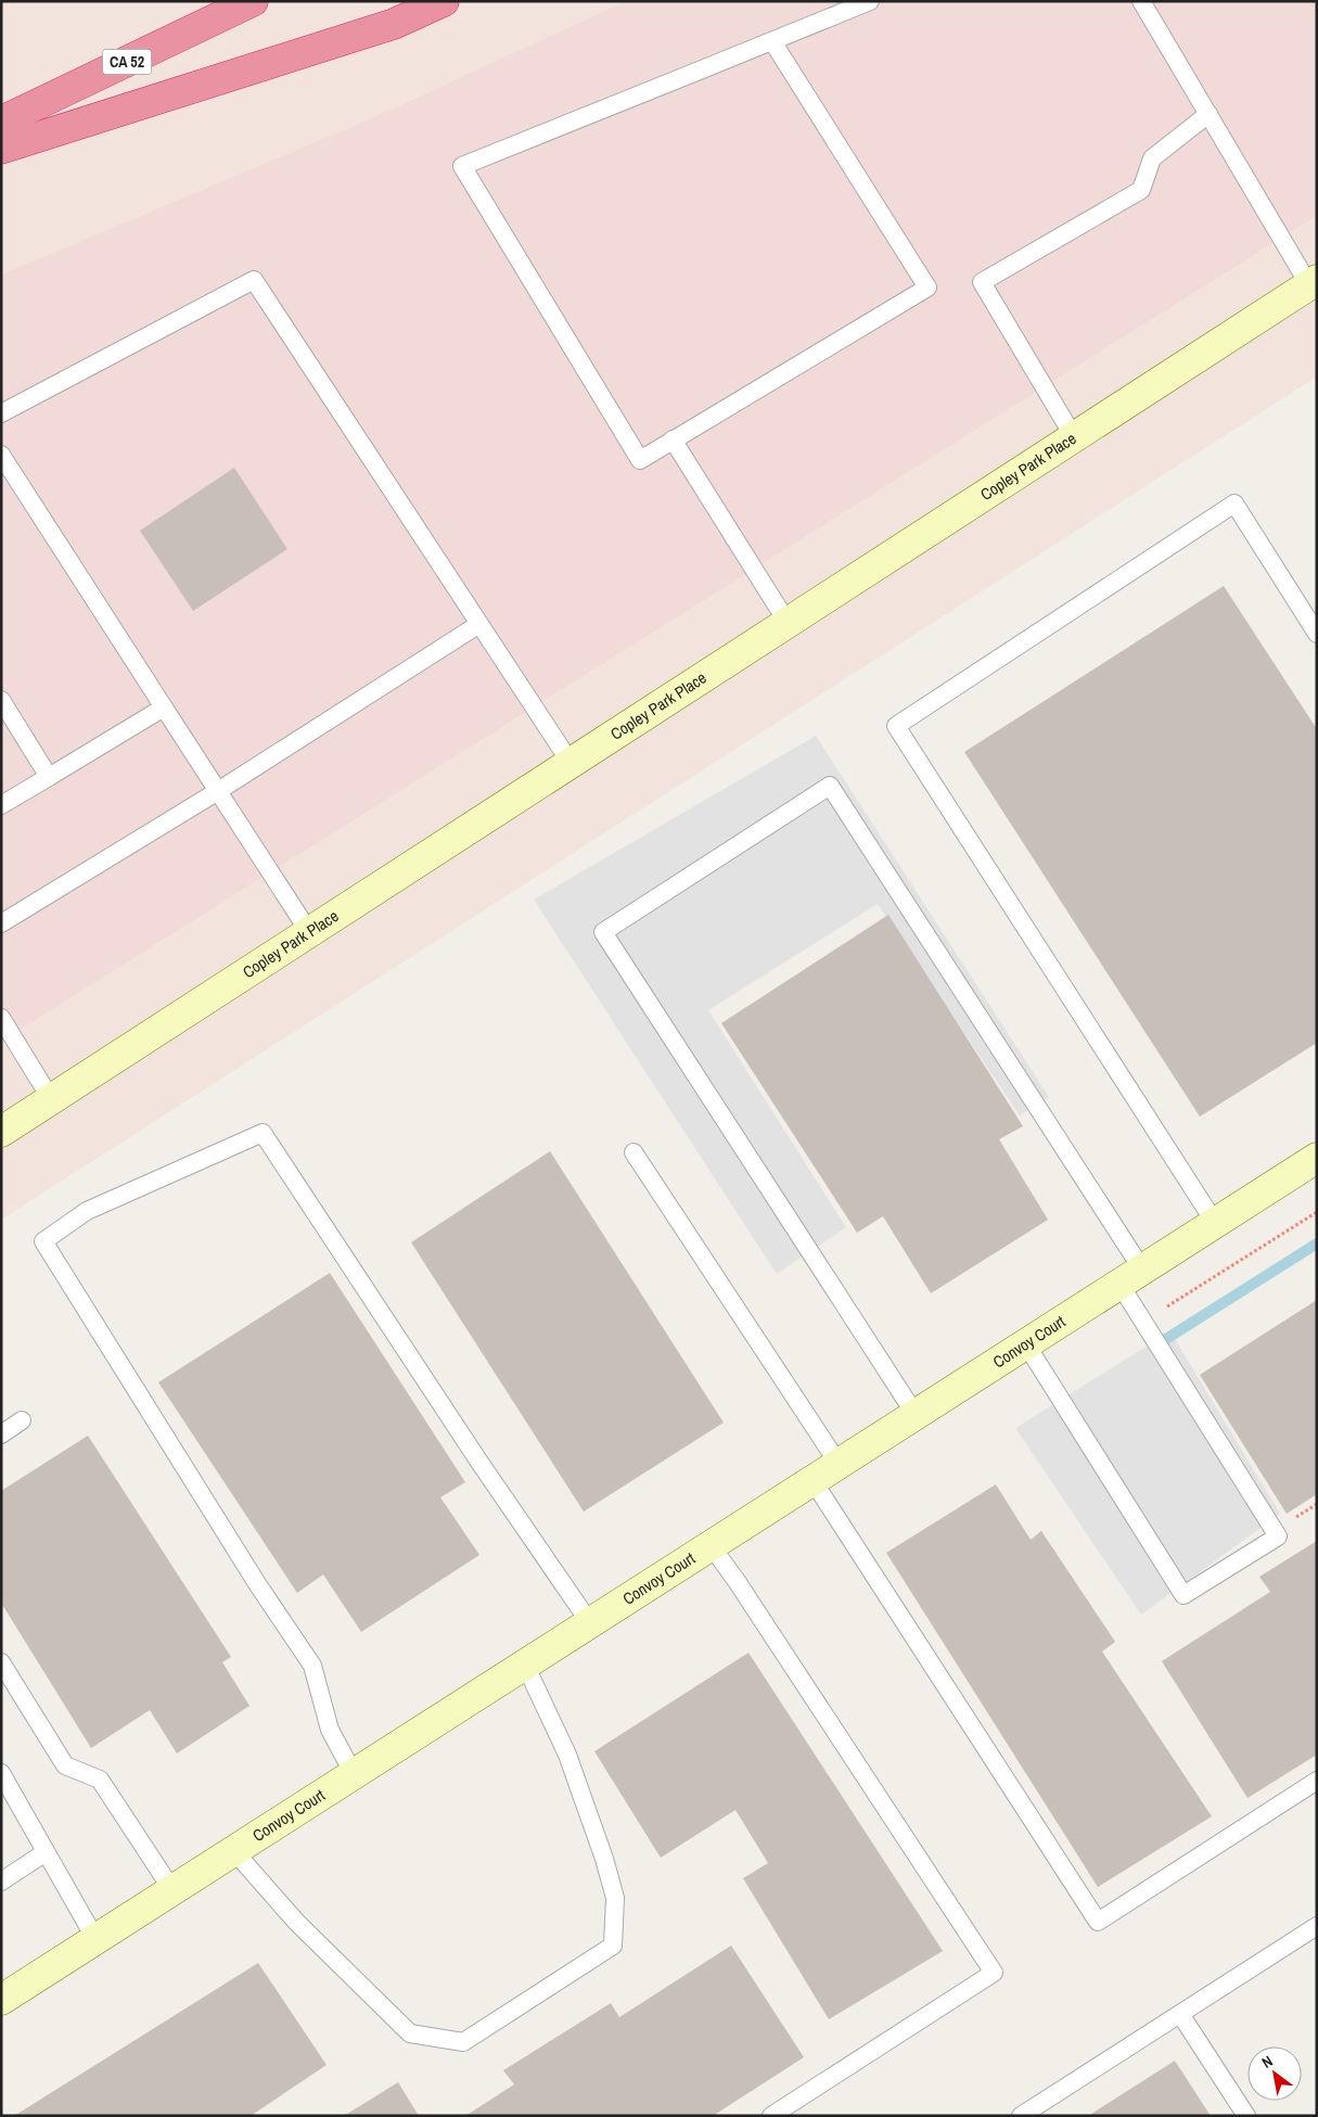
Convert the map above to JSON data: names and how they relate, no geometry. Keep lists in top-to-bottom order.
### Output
{
  "streets": {
    "highway": ["CA 52"],
    "street": ["Copley Park Place", "Convoy Court"]
  },
  "north": "top left"
}
